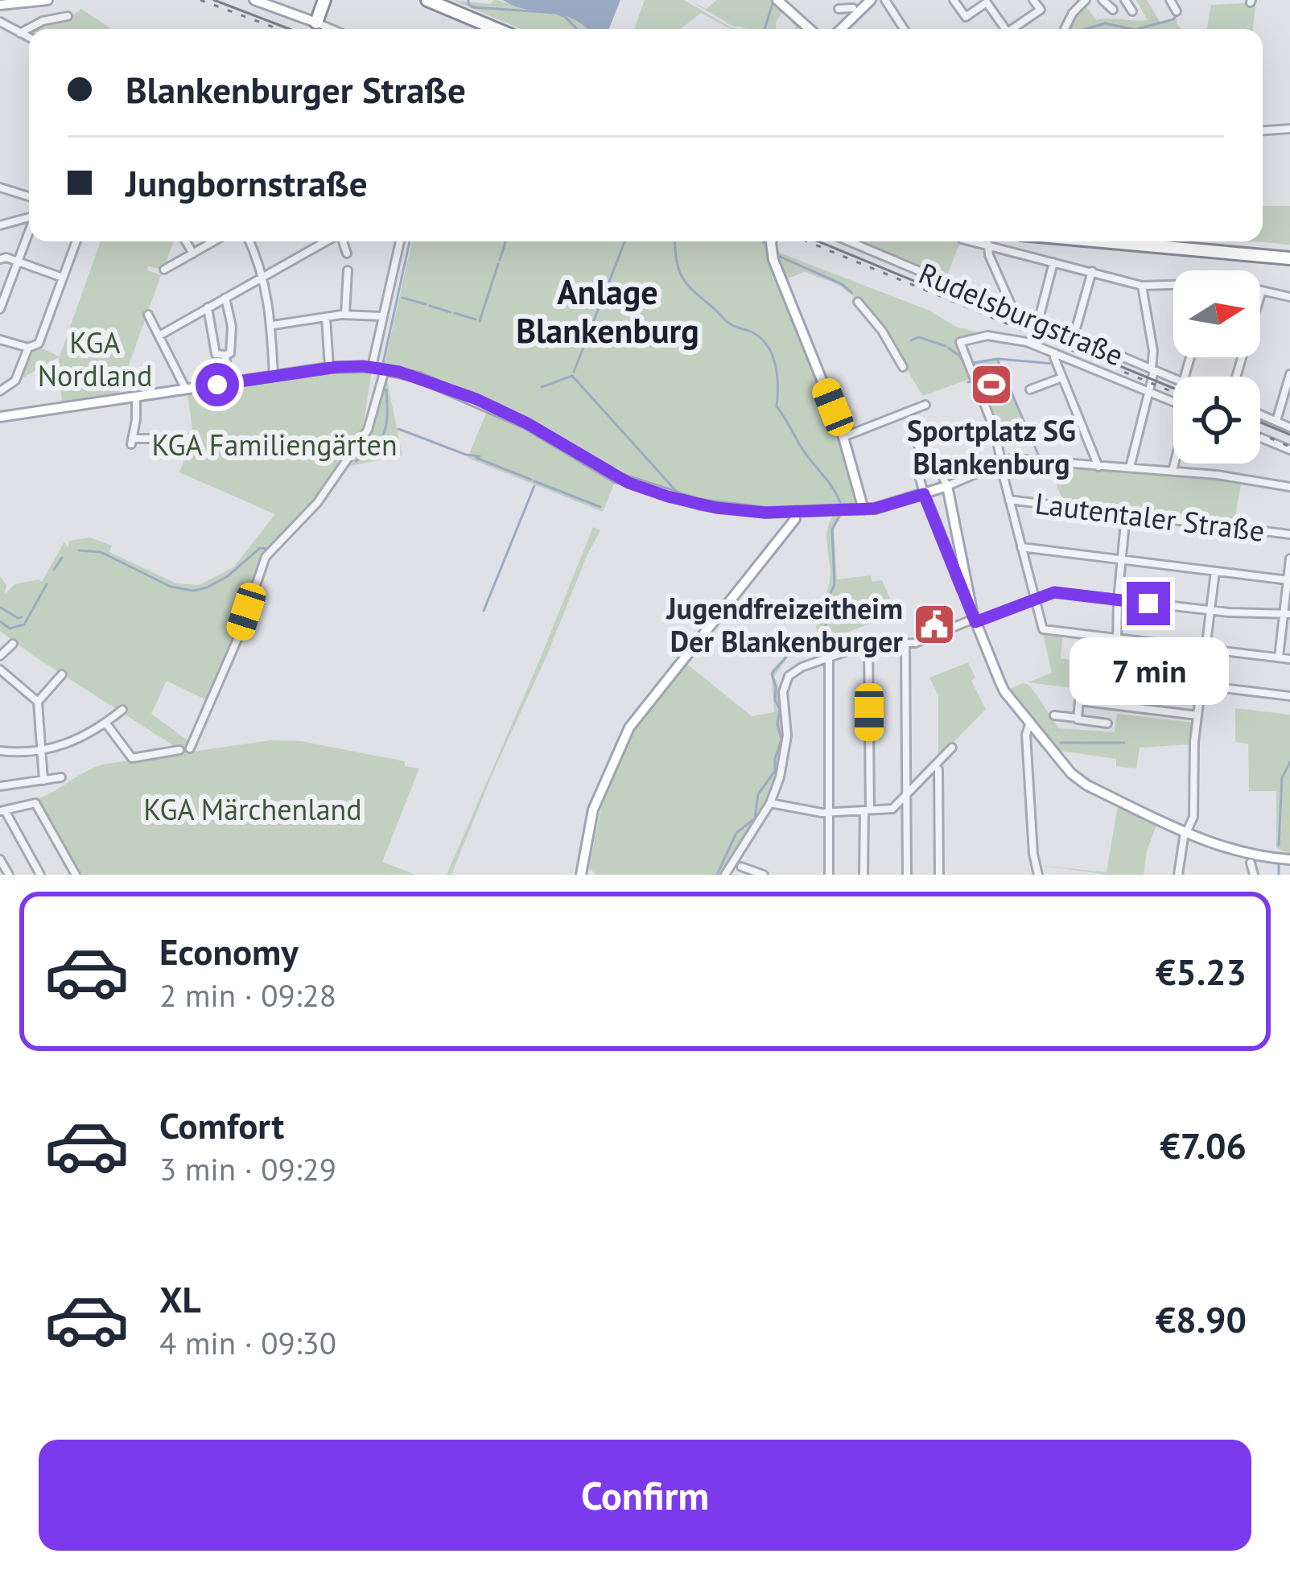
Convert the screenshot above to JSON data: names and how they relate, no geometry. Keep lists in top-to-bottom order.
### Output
{
  "streets": {
    "street": ["Rudelsburgstraße", "Lautentaler Straße"]
  },
  "districts": ["Anlage Blankenburg"],
  "parks": ["KGA Nordland", "KGA Familiengärten", "KGA Märchenland"],
  "places": {
    "sports": ["Sportplatz SG Blankenburg"],
    "public building": ["Jugendfreizeitheim Der Blankenburger"]
  },
  "north": "right",
  "page": {
    "banner": ["Blankenburger Straße", "Jungbornstraße"],
    "bubble": "7 min",
    "list": [
      {
        "name": "Economy",
        "note": "2 min · 09:28",
        "value": "€5.23"
      },
      {
        "name": "Comfort",
        "note": "3 min · 09:29",
        "value": "€7.06"
      },
      {
        "name": "XL",
        "note": "4 min · 09:30",
        "value": "€8.90"
      }
    ],
    "buttons": "Confirm"
  }
}
